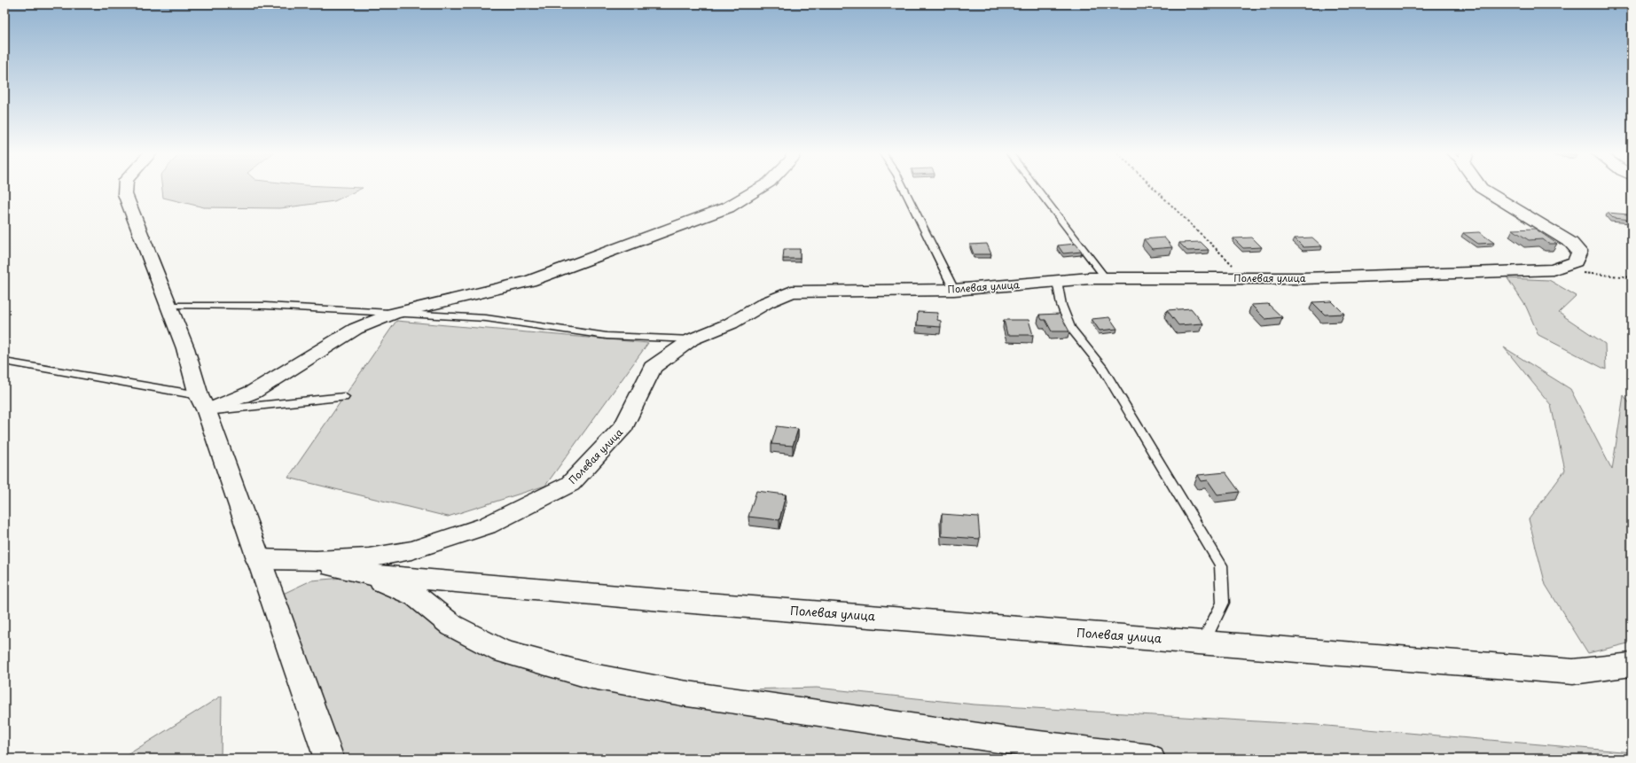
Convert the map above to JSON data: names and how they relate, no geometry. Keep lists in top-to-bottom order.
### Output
{
  "streets": {
    "street": ["Полевая улица"]
  }
}
